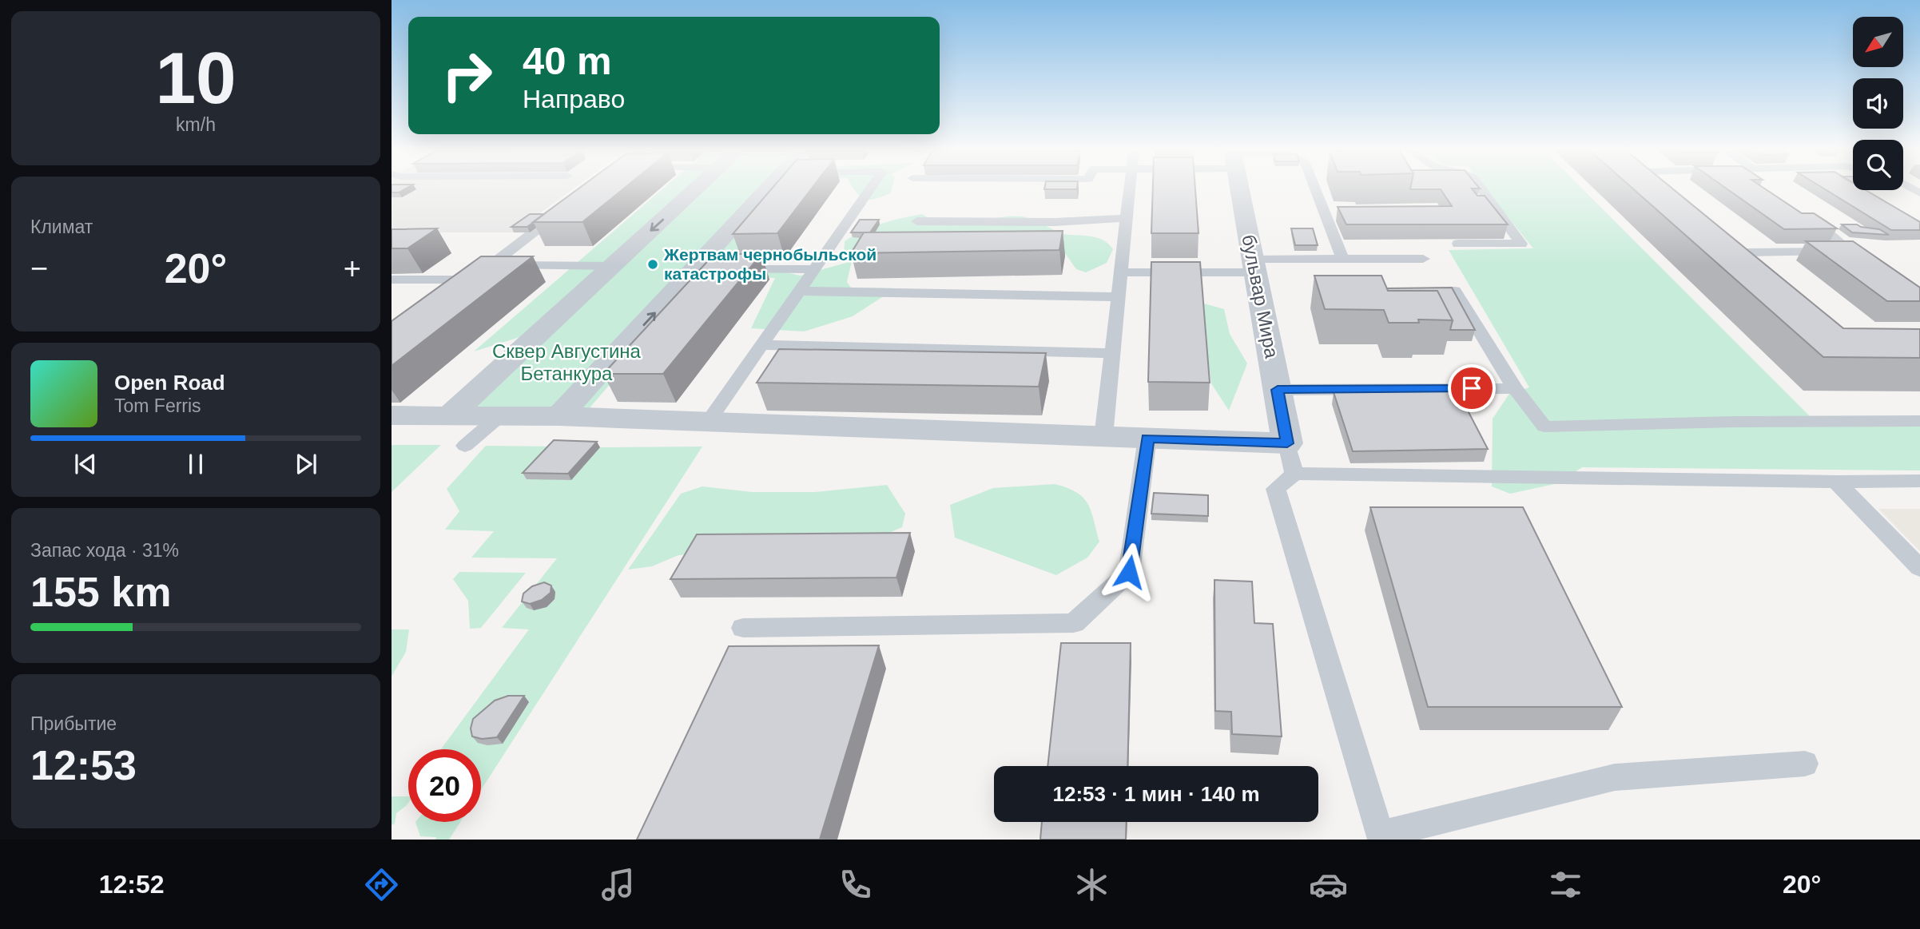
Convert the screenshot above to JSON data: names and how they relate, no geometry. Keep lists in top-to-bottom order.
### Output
{
  "streets": {
    "street": ["бульвар Мира"]
  },
  "parks": ["Сквер Августина Бетанкура"],
  "places": ["Жертвам чернобыльской катастрофы"],
  "north": "bottom left",
  "page": {
    "tile": [
      ["10", "km/h"],
      "Климат",
      ["Запас хода · 31%", "155 km"],
      ["Прибытие", "12:53"]
    ],
    "turn": ["40 m", "Направо"],
    "heat": ["−", "20°", "+"],
    "song": ["Open Road", "Tom Ferris"],
    "limit": "20",
    "trip": "12:53 · 1 мин · 140 m",
    "tabs": ["12:52", "20°"]
  }
}
